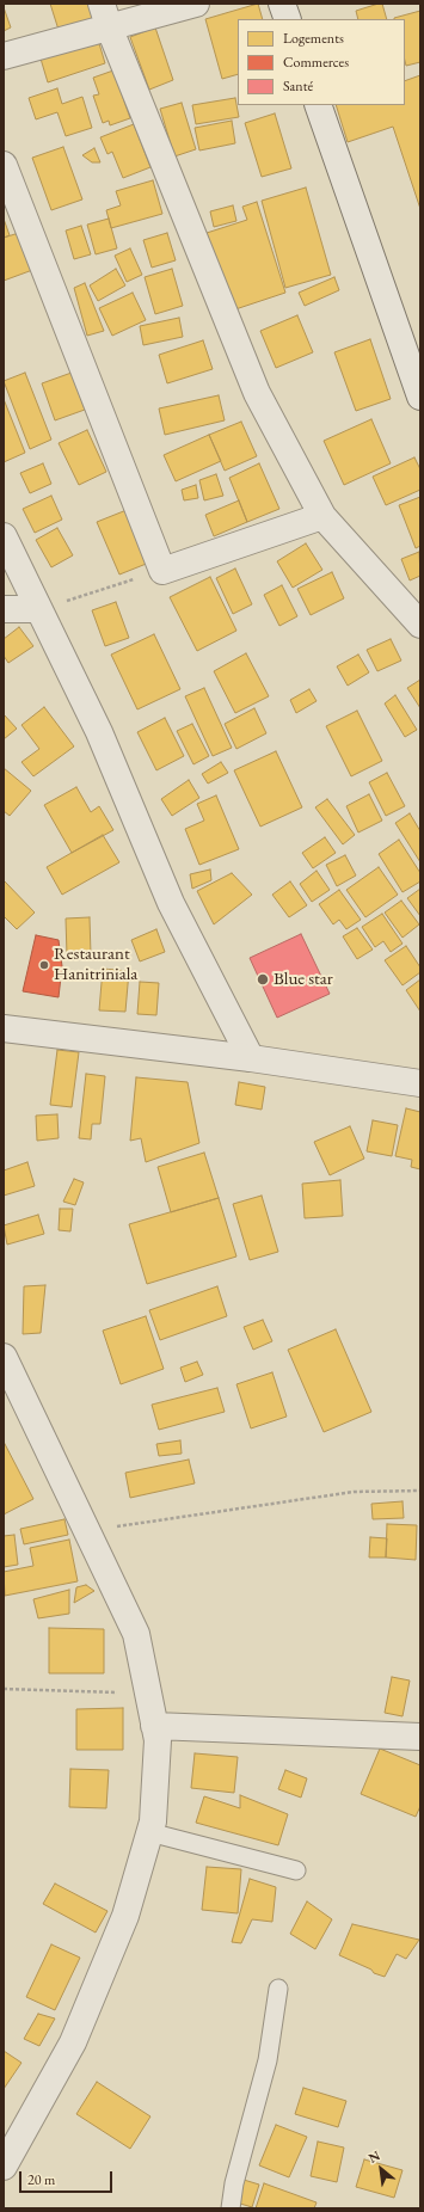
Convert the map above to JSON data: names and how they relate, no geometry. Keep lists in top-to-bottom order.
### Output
{
  "places": ["Restaurant Hanitriniala", "Blue star"],
  "legend": ["Logements", "Commerces", "Santé"],
  "scale_bar": "20 m",
  "north": "top left"
}
